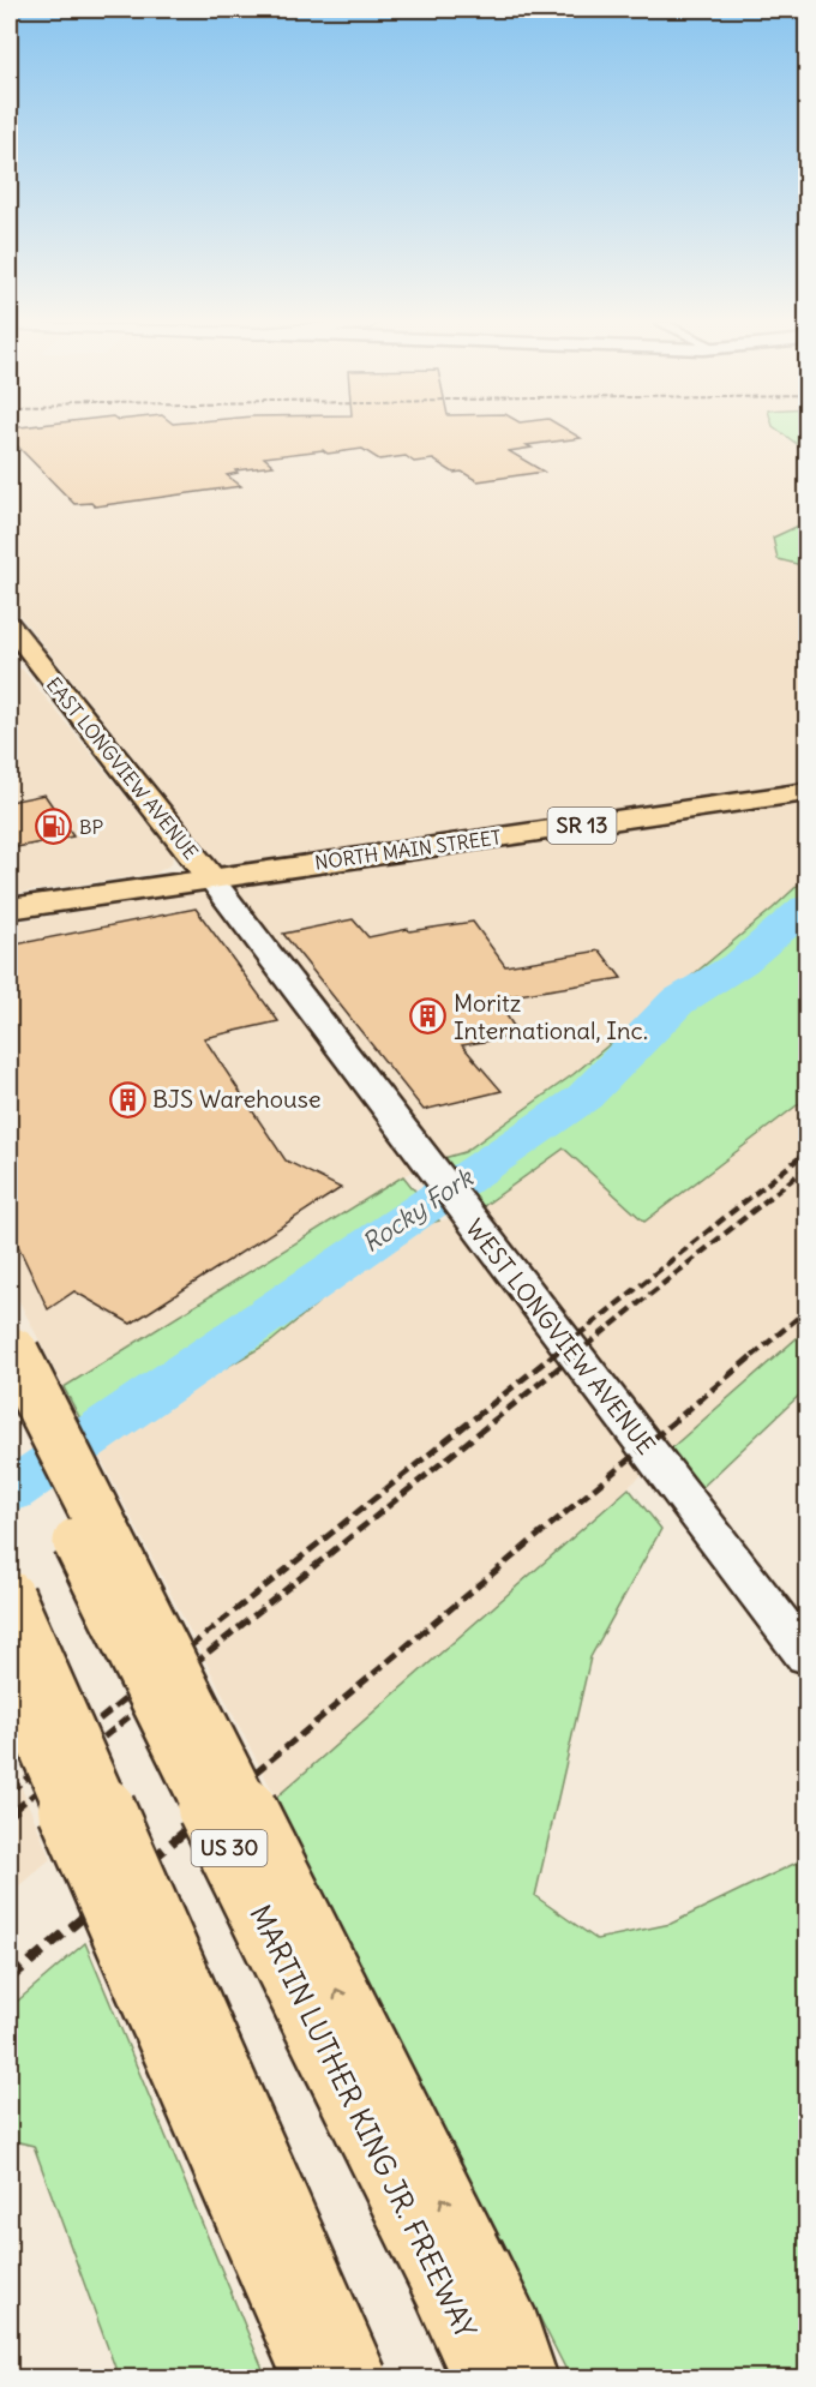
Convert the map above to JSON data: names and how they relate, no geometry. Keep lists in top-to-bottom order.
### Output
{
  "streets": {
    "main road": [
      "EAST LONGVIEW AVENUE",
      "SR 13",
      "NORTH MAIN STREET",
      "US 30",
      "MARTIN LUTHER KING JR. FREEWAY"
    ],
    "street": ["WEST LONGVIEW AVENUE"]
  },
  "crossings": [
    ["EAST LONGVIEW AVENUE", "NORTH MAIN STREET"],
    ["EAST LONGVIEW AVENUE", "WEST LONGVIEW AVENUE"],
    ["NORTH MAIN STREET", "WEST LONGVIEW AVENUE"]
  ],
  "water": ["Rocky Fork"],
  "places": {
    "fuel station": ["BP"],
    "building": ["Moritz International, Inc.", "BJS Warehouse"]
  }
}
